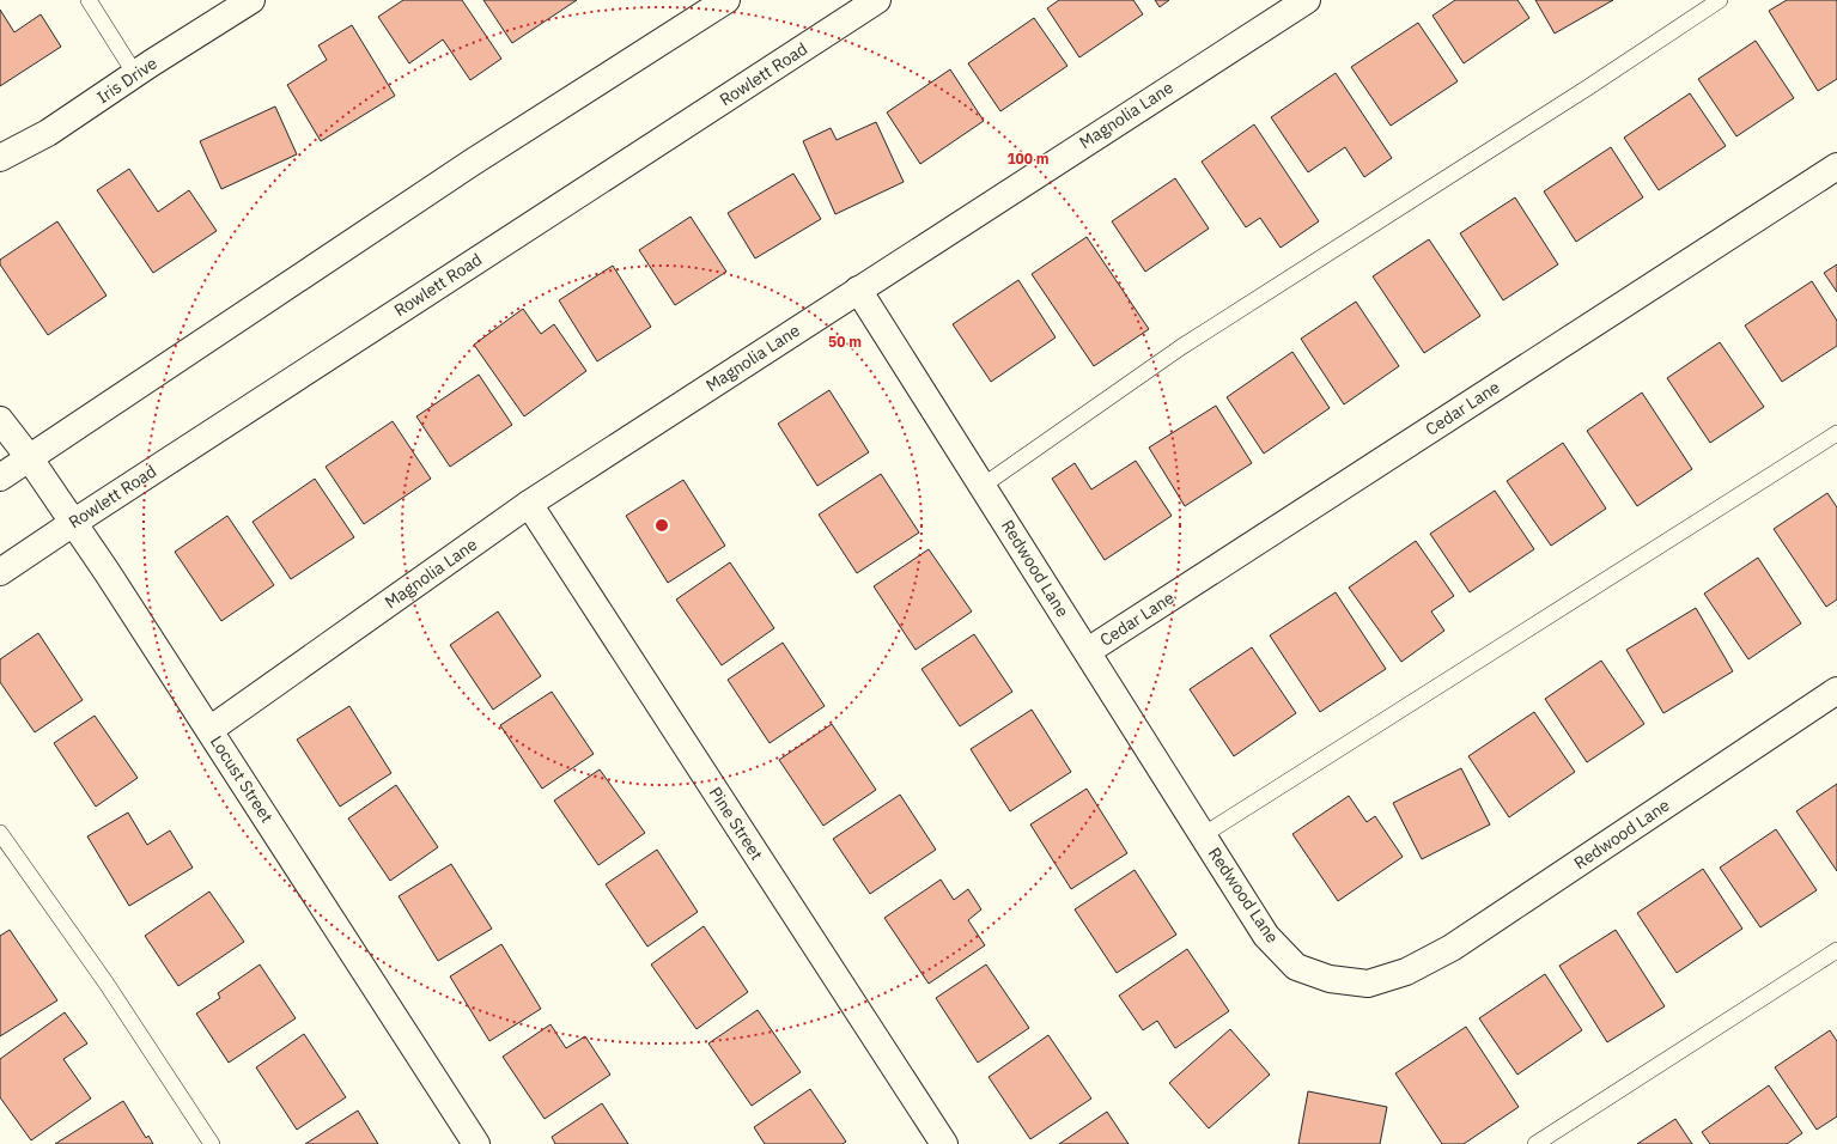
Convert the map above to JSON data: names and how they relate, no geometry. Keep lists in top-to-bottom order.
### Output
{
  "streets": {
    "street": [
      "Rowlett Road",
      "Iris Drive",
      "Magnolia Lane",
      "Cedar Lane",
      "Redwood Lane",
      "Locust Street",
      "Pine Street"
    ]
  },
  "crossings": [
    ["Rowlett Road", "Locust Street"],
    ["Magnolia Lane", "Redwood Lane"],
    ["Magnolia Lane", "Locust Street"],
    ["Magnolia Lane", "Pine Street"],
    ["Cedar Lane", "Redwood Lane"]
  ],
  "rings": ["100 m", "50 m"]
}
